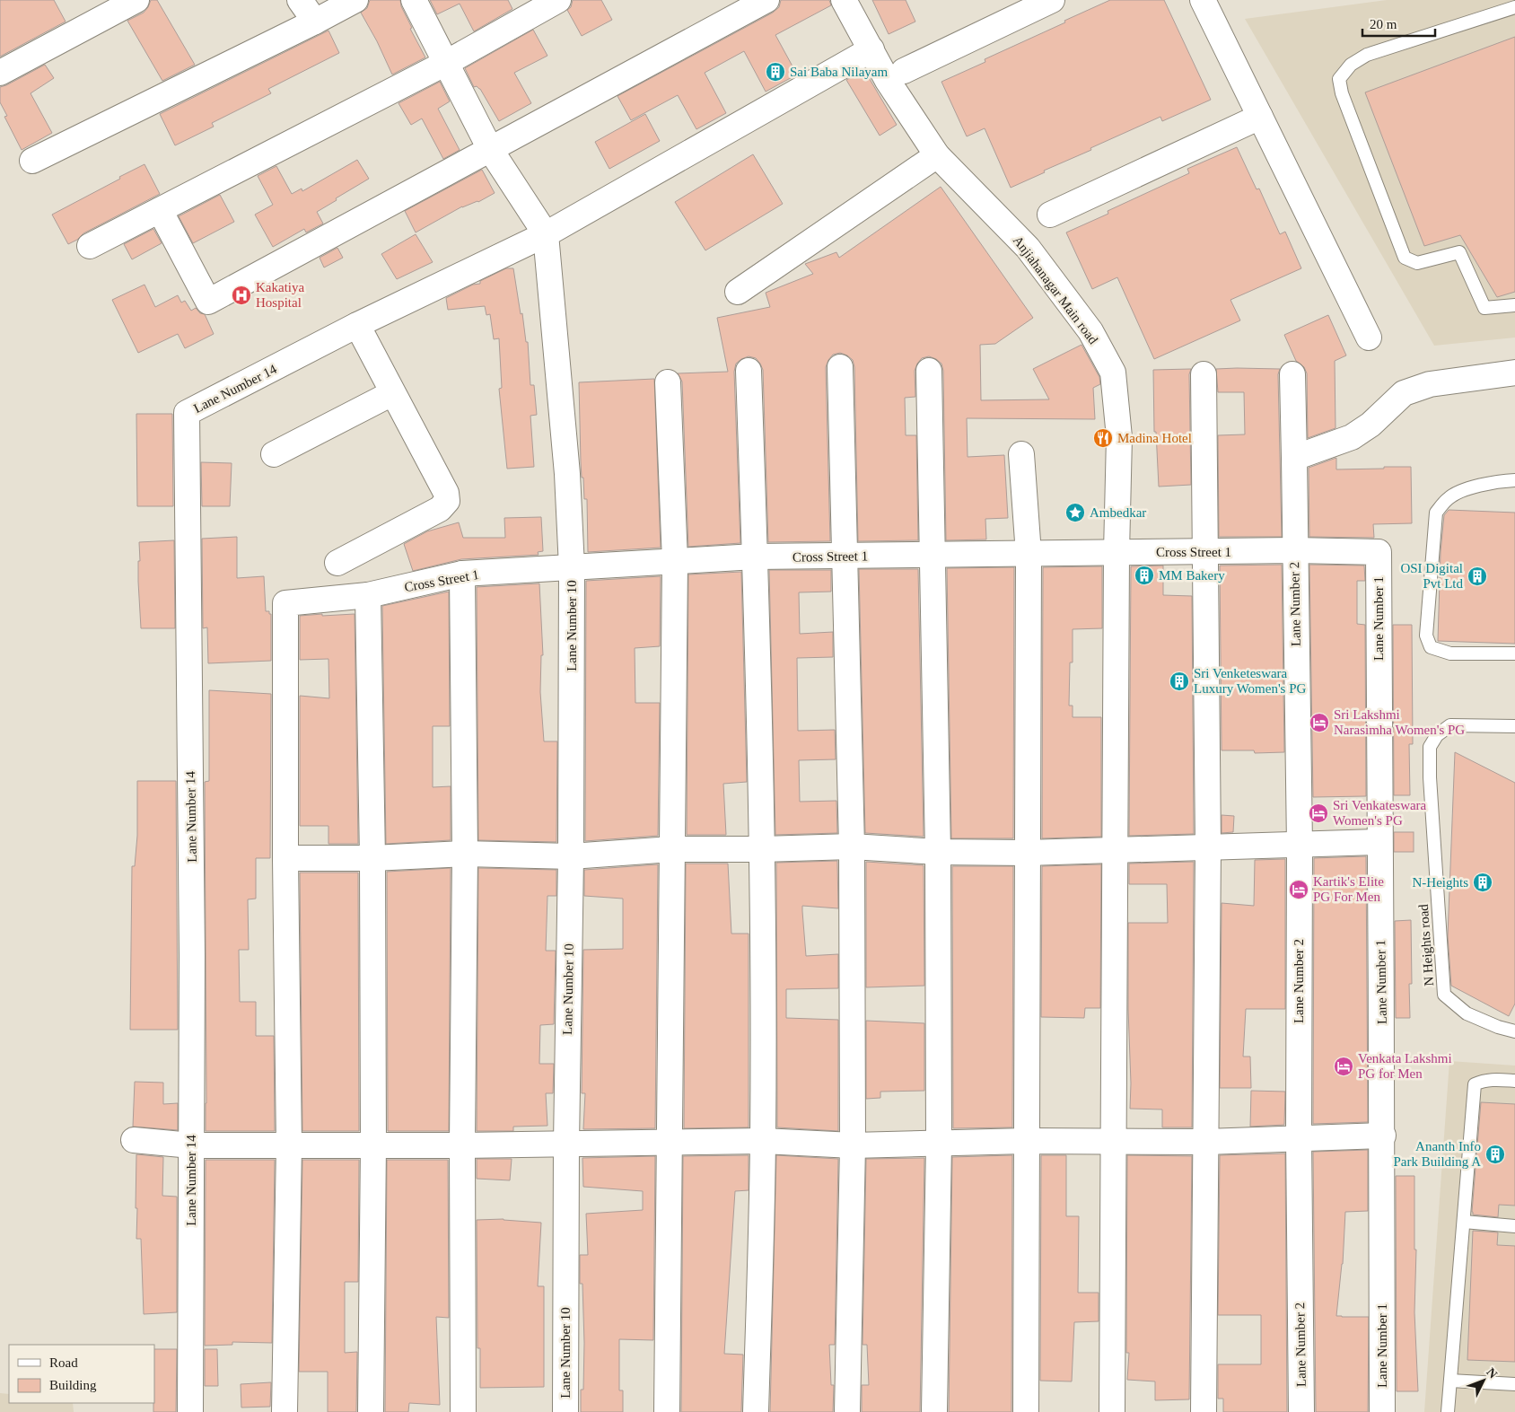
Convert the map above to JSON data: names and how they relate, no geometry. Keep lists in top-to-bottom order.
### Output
{
  "streets": {
    "street": [
      "Anjiahanagar Main road",
      "Lane Number 14",
      "Cross Street 1",
      "Lane Number 2",
      "Lane Number 1",
      "Lane Number 10"
    ],
    "lane": ["N Heights road"]
  },
  "crossings": [
    ["Anjiahanagar Main road", "Cross Street 1"],
    ["Cross Street 1", "Lane Number 2"],
    ["Cross Street 1", "Lane Number 1"],
    ["Cross Street 1", "Lane Number 10"]
  ],
  "places": {
    "building": [
      "Sai Baba Nilayam",
      "MM Bakery",
      "OSI Digital Pvt Ltd",
      "Sri Venketeswara Luxury Women's PG",
      "N-Heights",
      "Ananth Info Park Building A"
    ],
    "hospital": ["Kakatiya Hospital"],
    "restaurant": ["Madina Hotel"],
    "place": ["Ambedkar"],
    "hotel": [
      "Sri Lakshmi Narasimha Women's PG",
      "Sri Venkateswara Women's PG",
      "Kartik's Elite PG For Men",
      "Venkata Lakshmi PG for Men"
    ]
  },
  "legend": ["Road", "Building"],
  "scale_bar": "20 m",
  "north": "top right"
}
